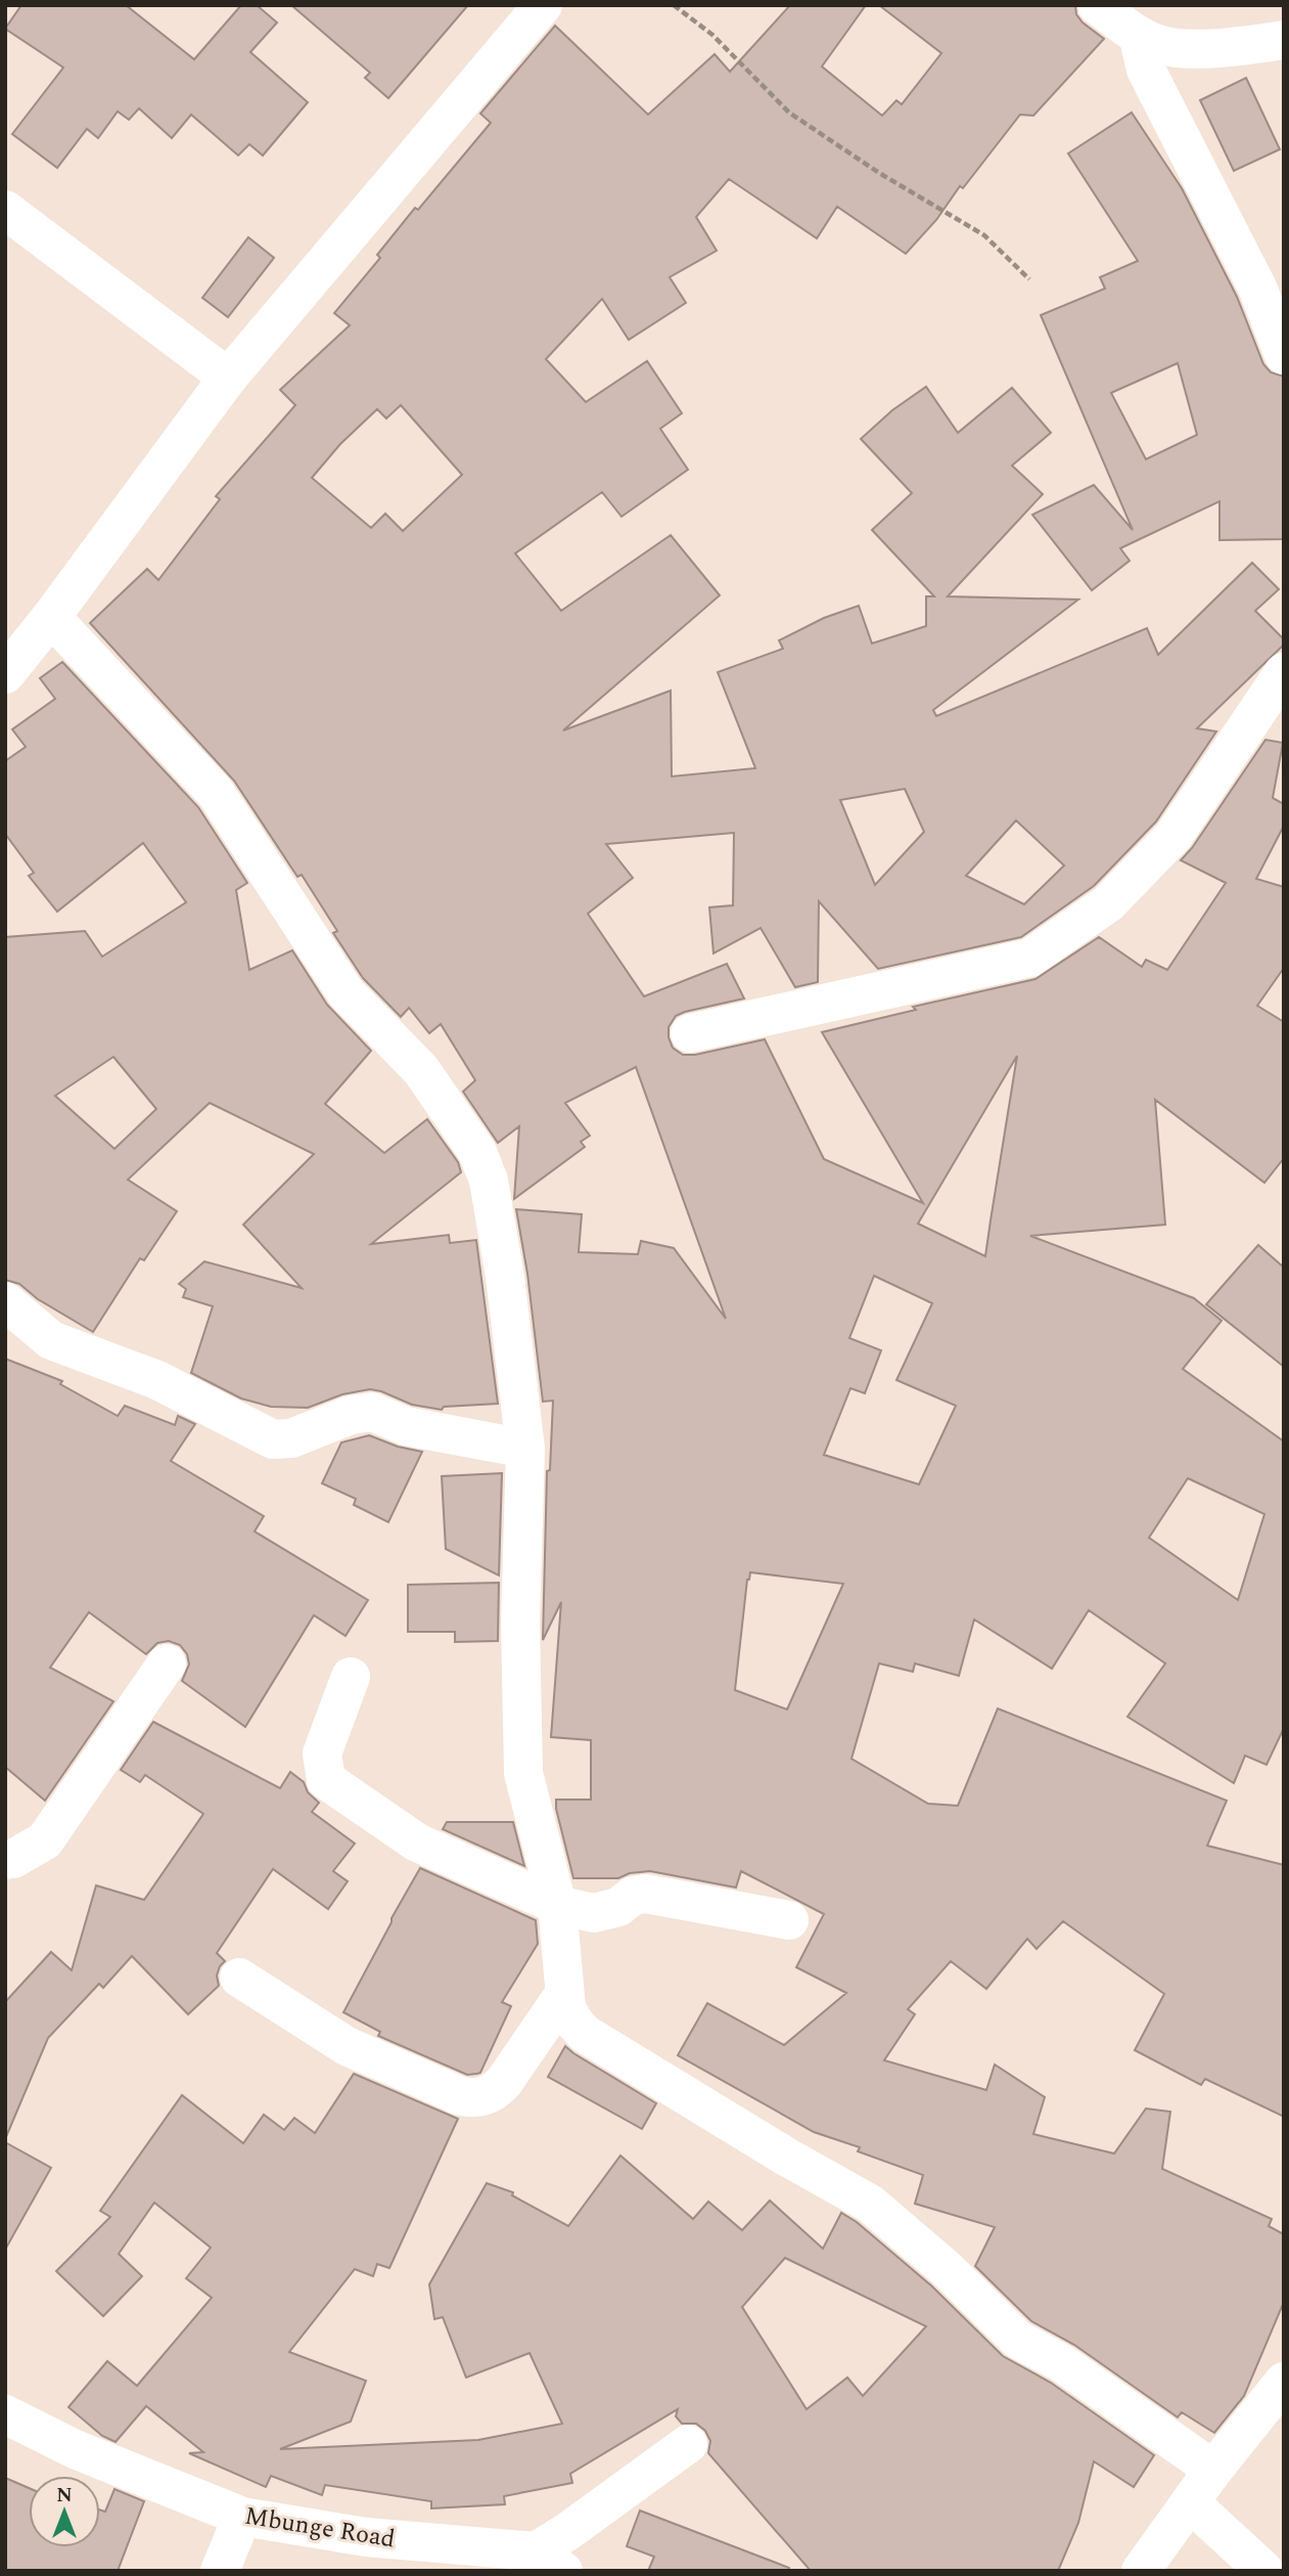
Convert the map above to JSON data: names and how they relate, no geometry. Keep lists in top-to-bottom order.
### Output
{
  "streets": {
    "street": ["Mbunge Road"]
  },
  "north": "top"
}
